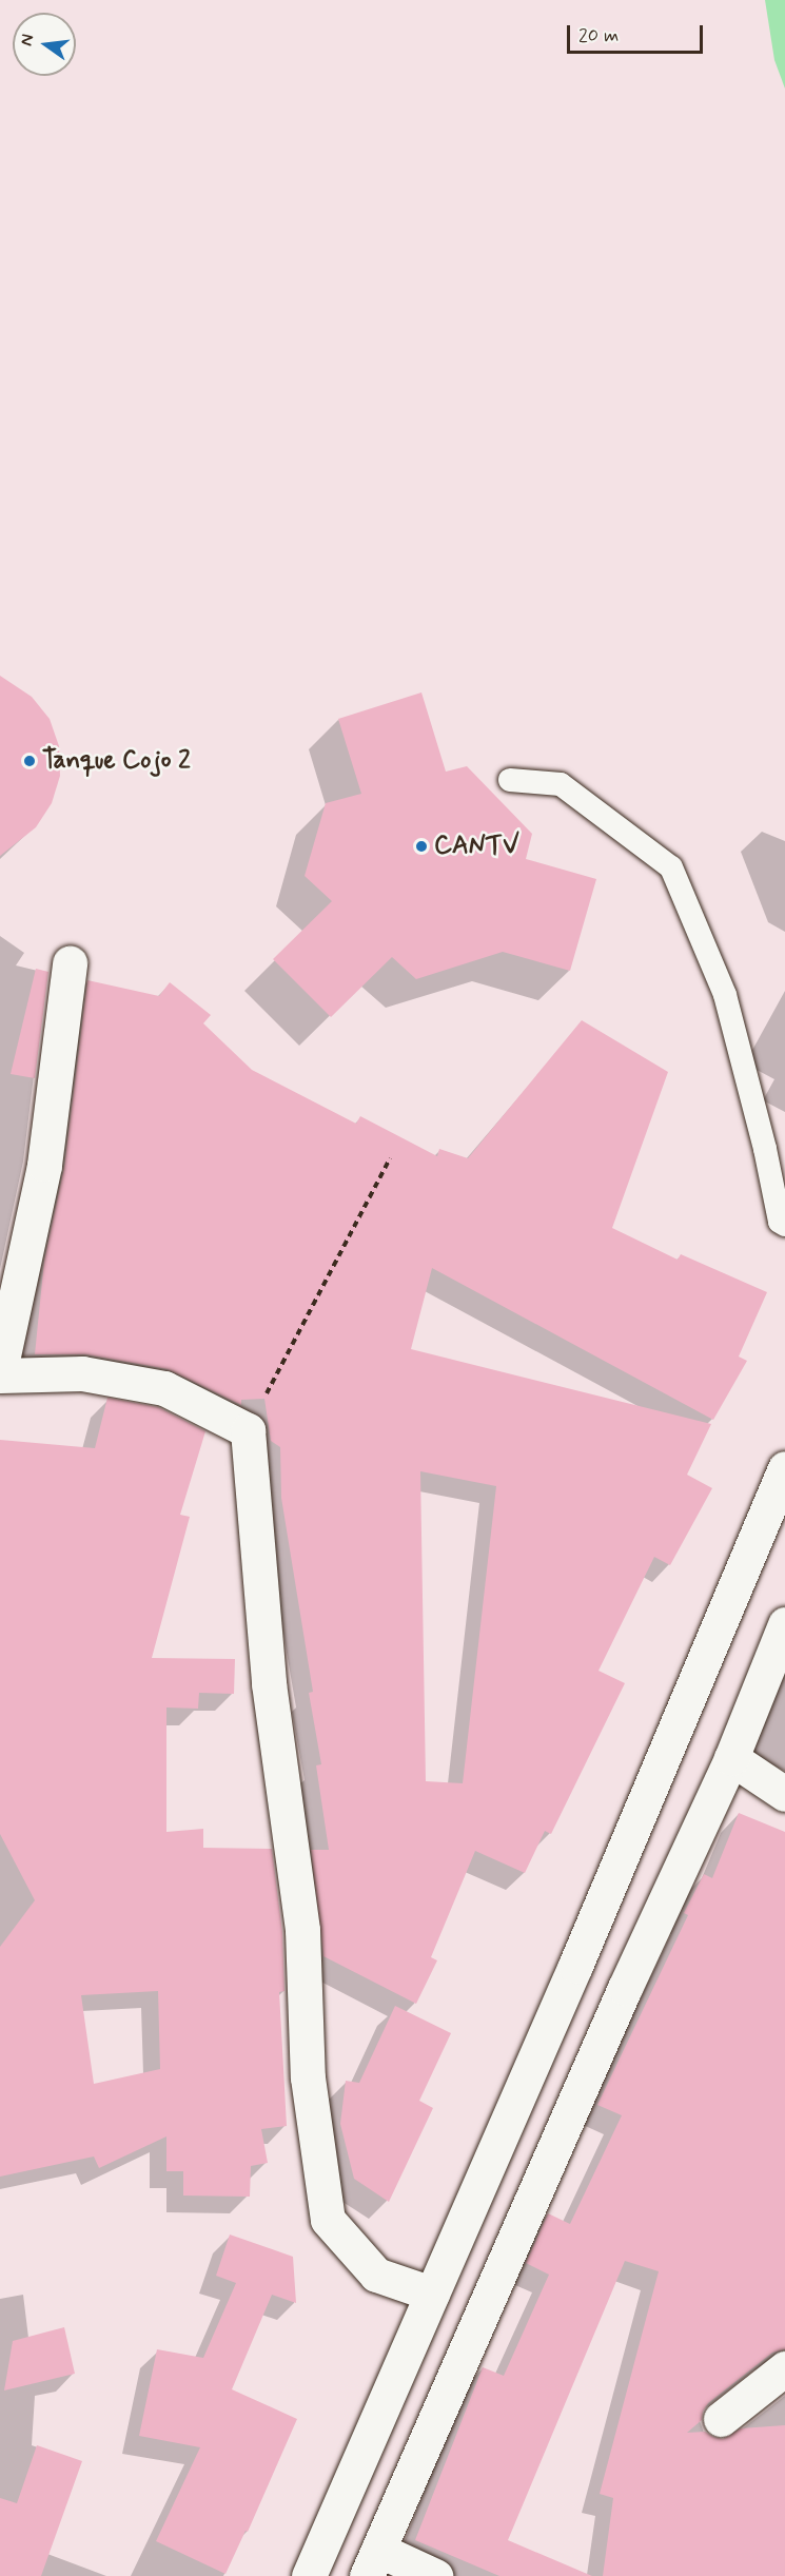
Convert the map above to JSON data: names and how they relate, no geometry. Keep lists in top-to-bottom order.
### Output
{
  "places": ["Tanque Cojo 2", "CANTV"],
  "scale_bar": "20 m",
  "north": "left"
}
